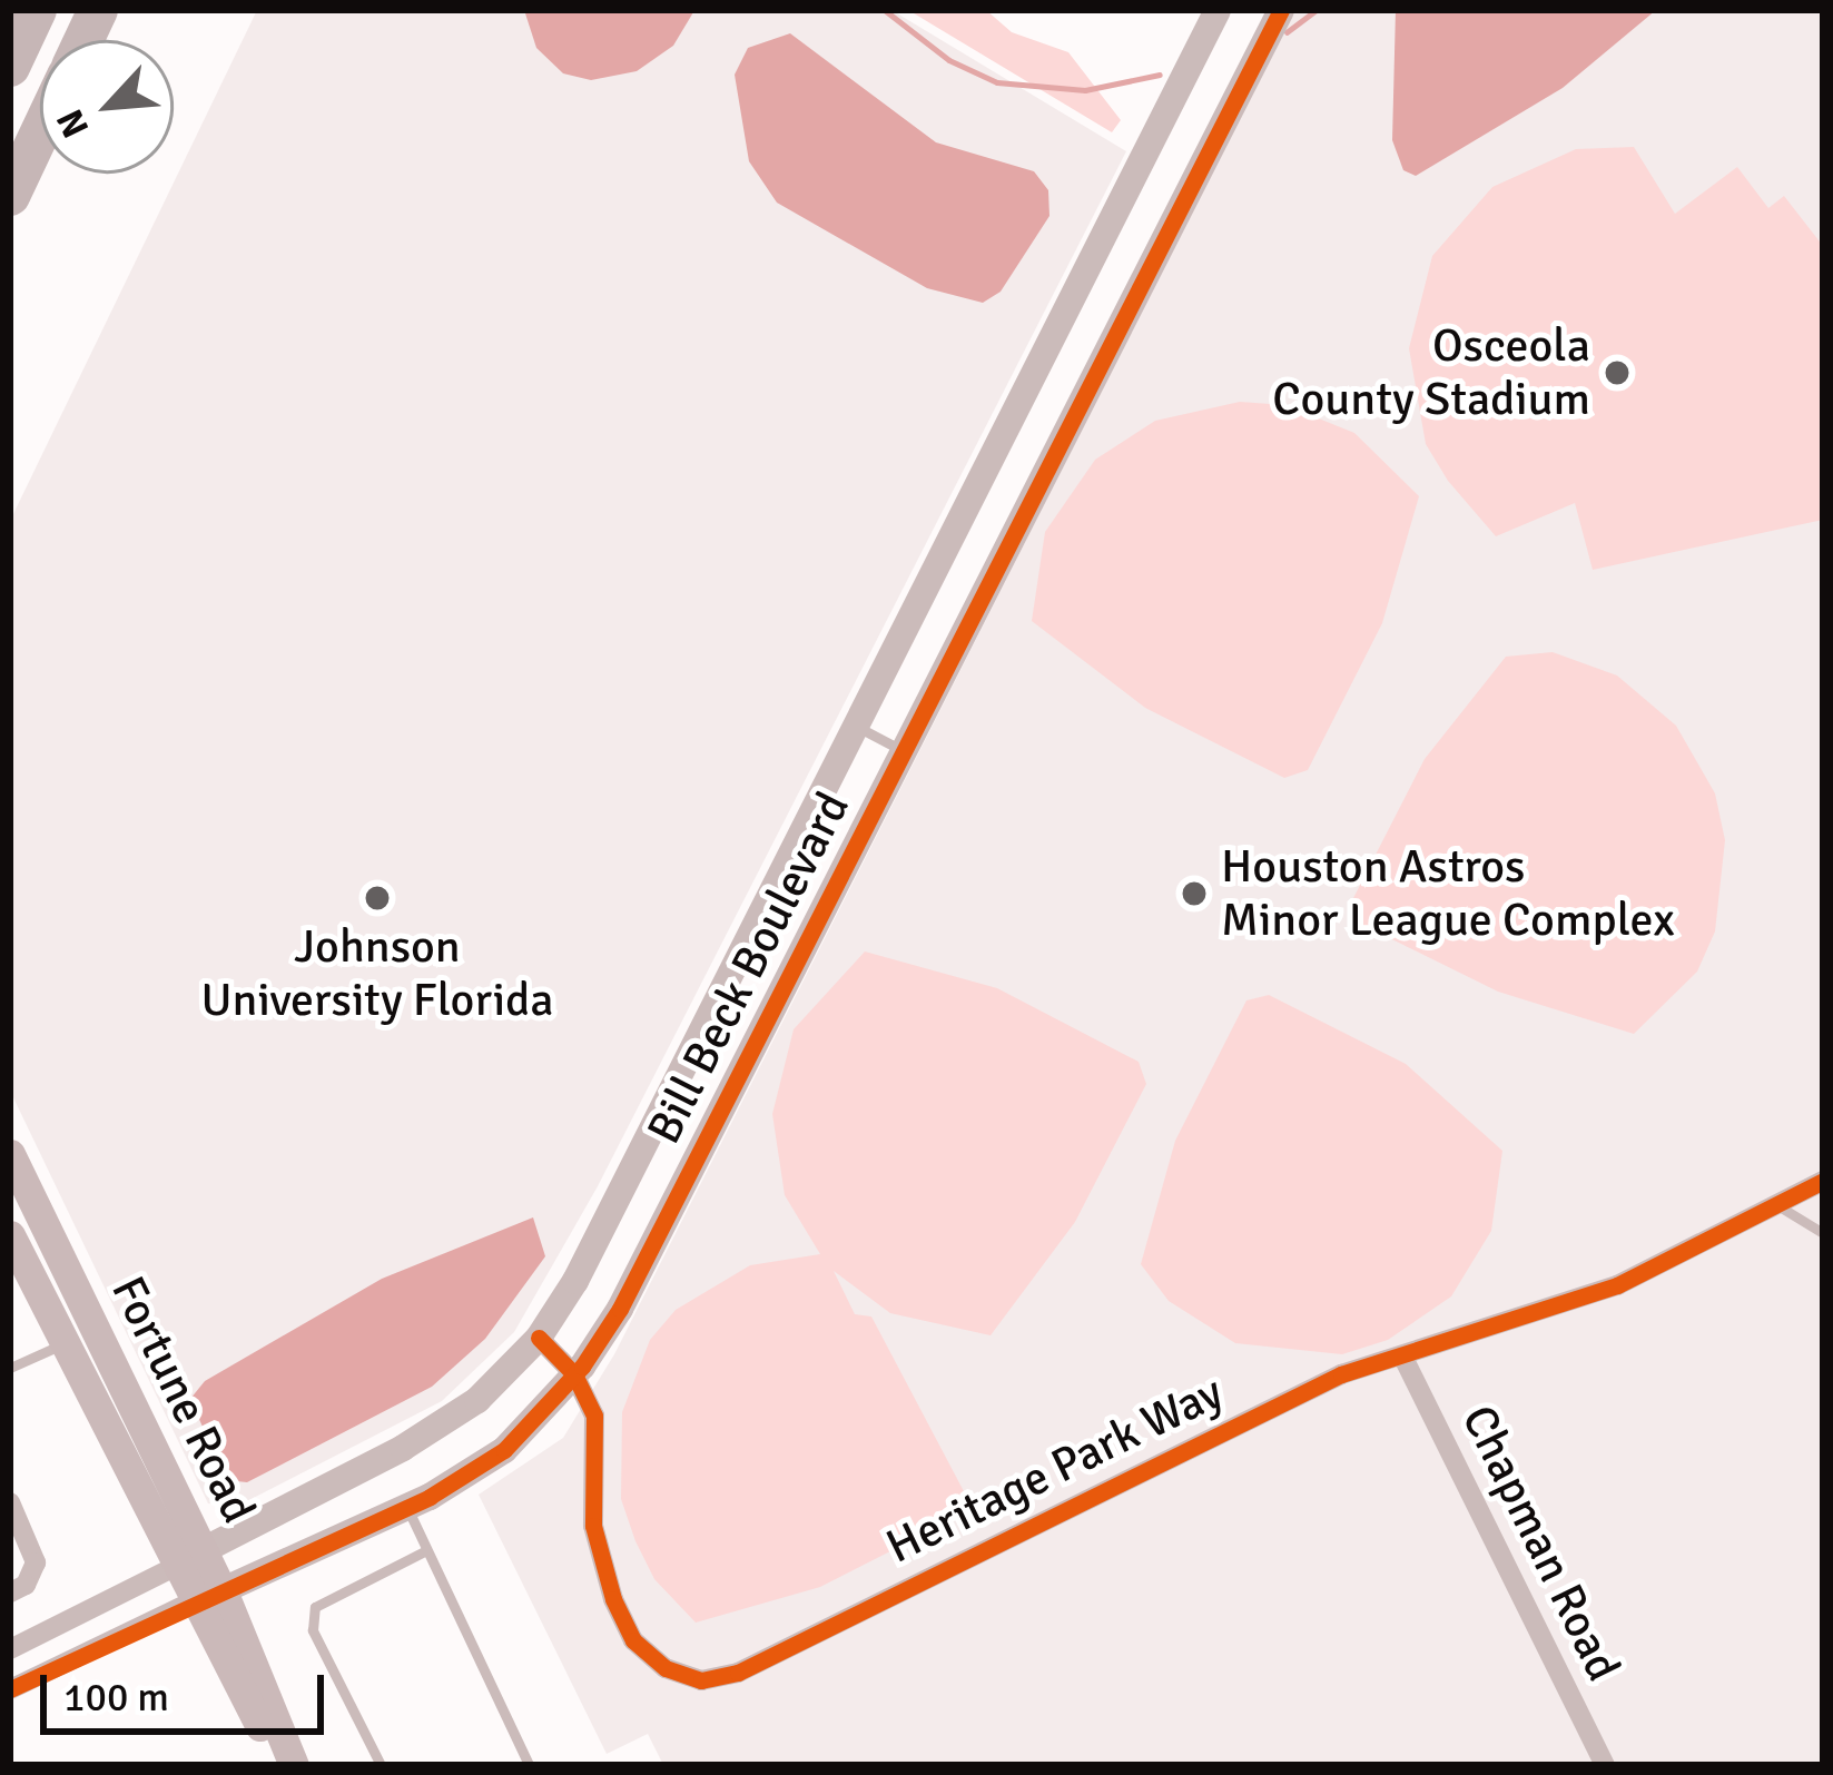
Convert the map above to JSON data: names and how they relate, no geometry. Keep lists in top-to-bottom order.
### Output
{
  "streets": {
    "main road": ["Fortune Road"],
    "street": ["Bill Beck Boulevard", "Heritage Park Way", "Chapman Road"]
  },
  "crossings": [
    ["Bill Beck Boulevard", "Fortune Road"],
    ["Bill Beck Boulevard", "Heritage Park Way"],
    ["Heritage Park Way", "Chapman Road"]
  ],
  "places": ["Osceola County Stadium", "Houston Astros Minor League Complex", "Johnson University Florida"],
  "scale_bar": "100 m",
  "north": "bottom left"
}
